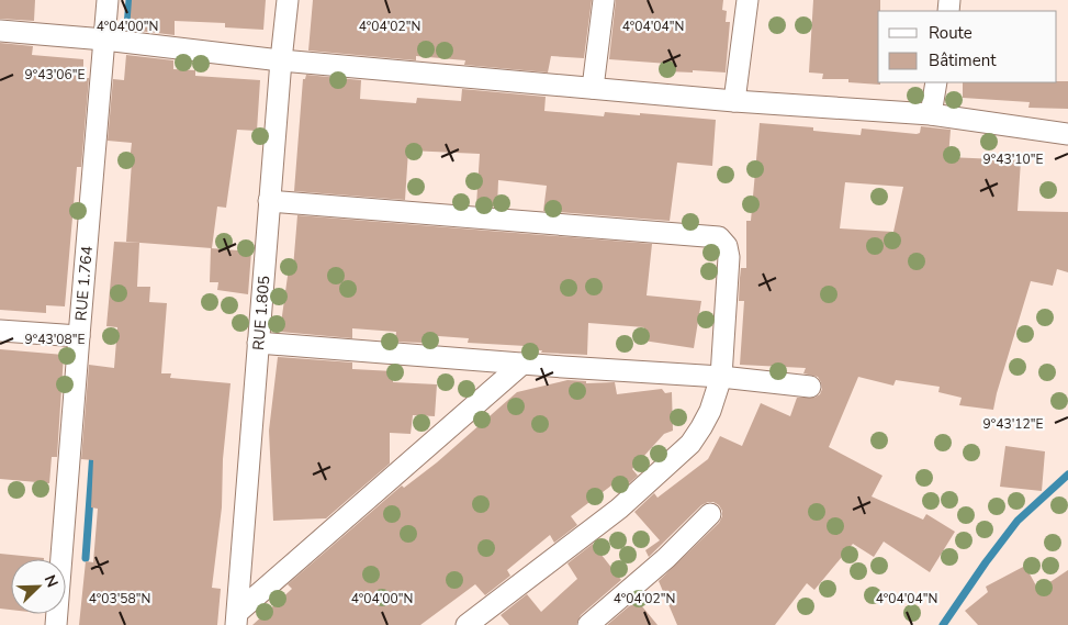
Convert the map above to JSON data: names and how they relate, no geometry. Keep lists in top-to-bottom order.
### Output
{
  "streets": {
    "street": ["RUE 1.764", "RUE 1.805"]
  },
  "legend": ["Route", "Bâtiment"],
  "north": "top right",
  "coordinates": [
    "4°04'00\"N",
    "4°04'02\"N",
    "4°04'04\"N",
    "9°43'06\"E",
    "9°43'10\"E",
    "9°43'08\"E",
    "9°43'12\"E",
    "4°03'58\"N"
  ]
}
